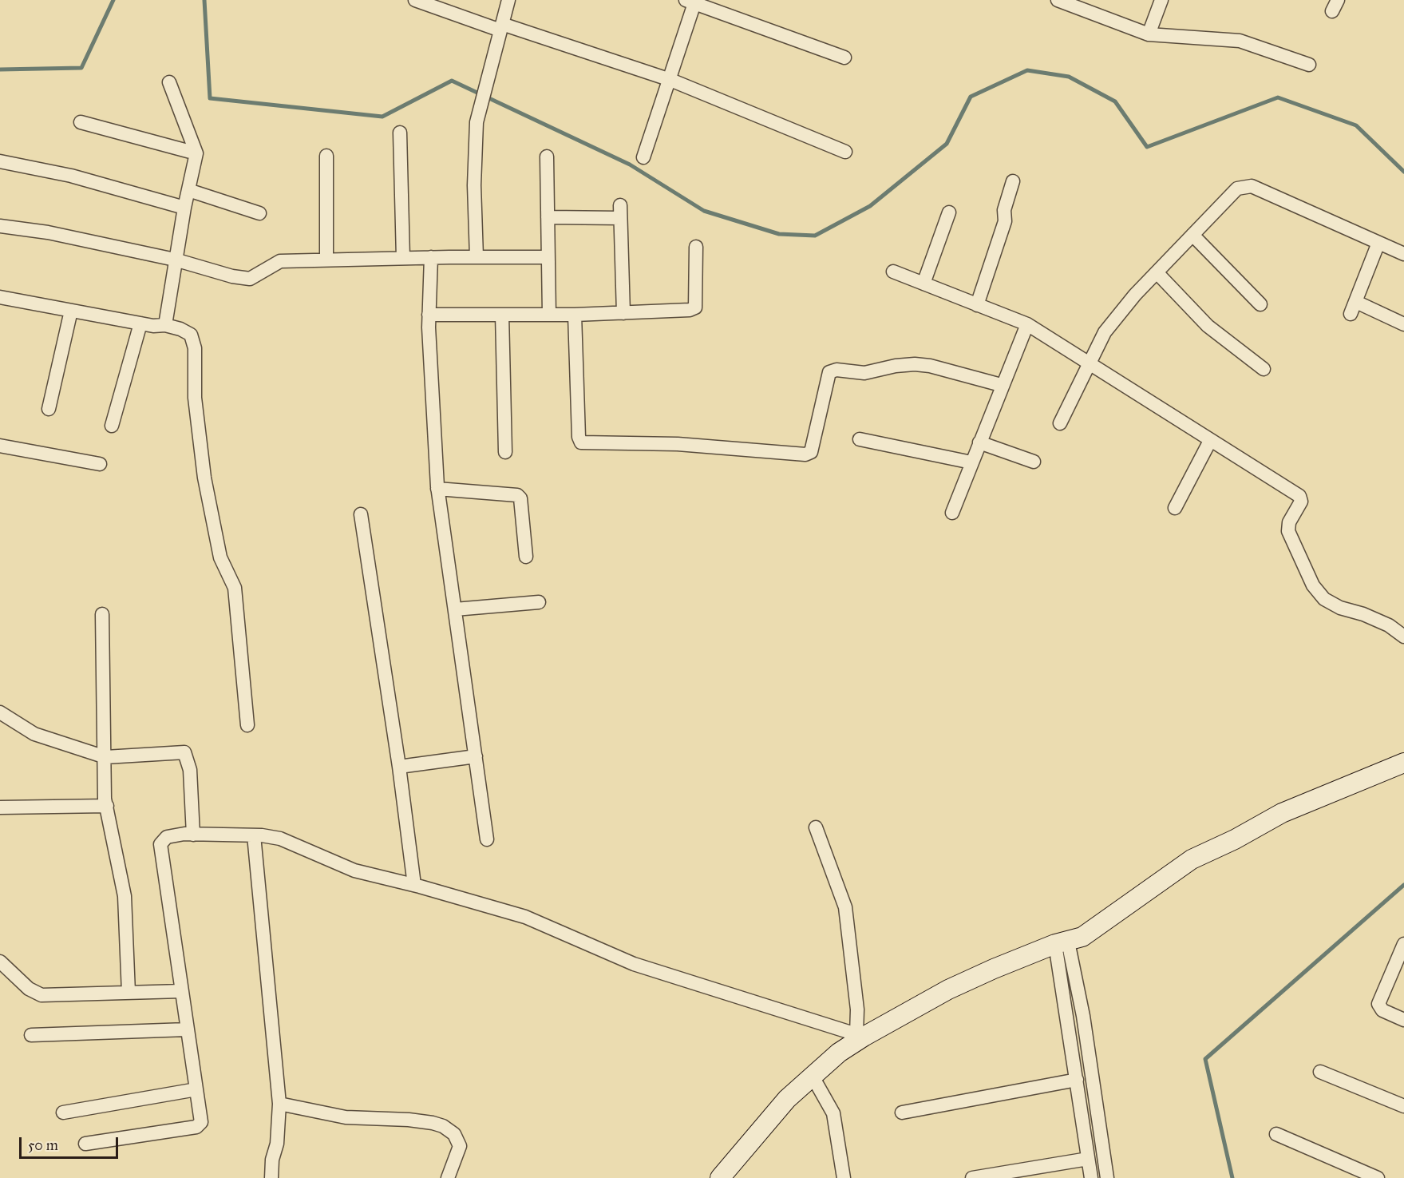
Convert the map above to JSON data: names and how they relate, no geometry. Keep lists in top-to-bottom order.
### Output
{
  "scale_bar": "50 m"
}
